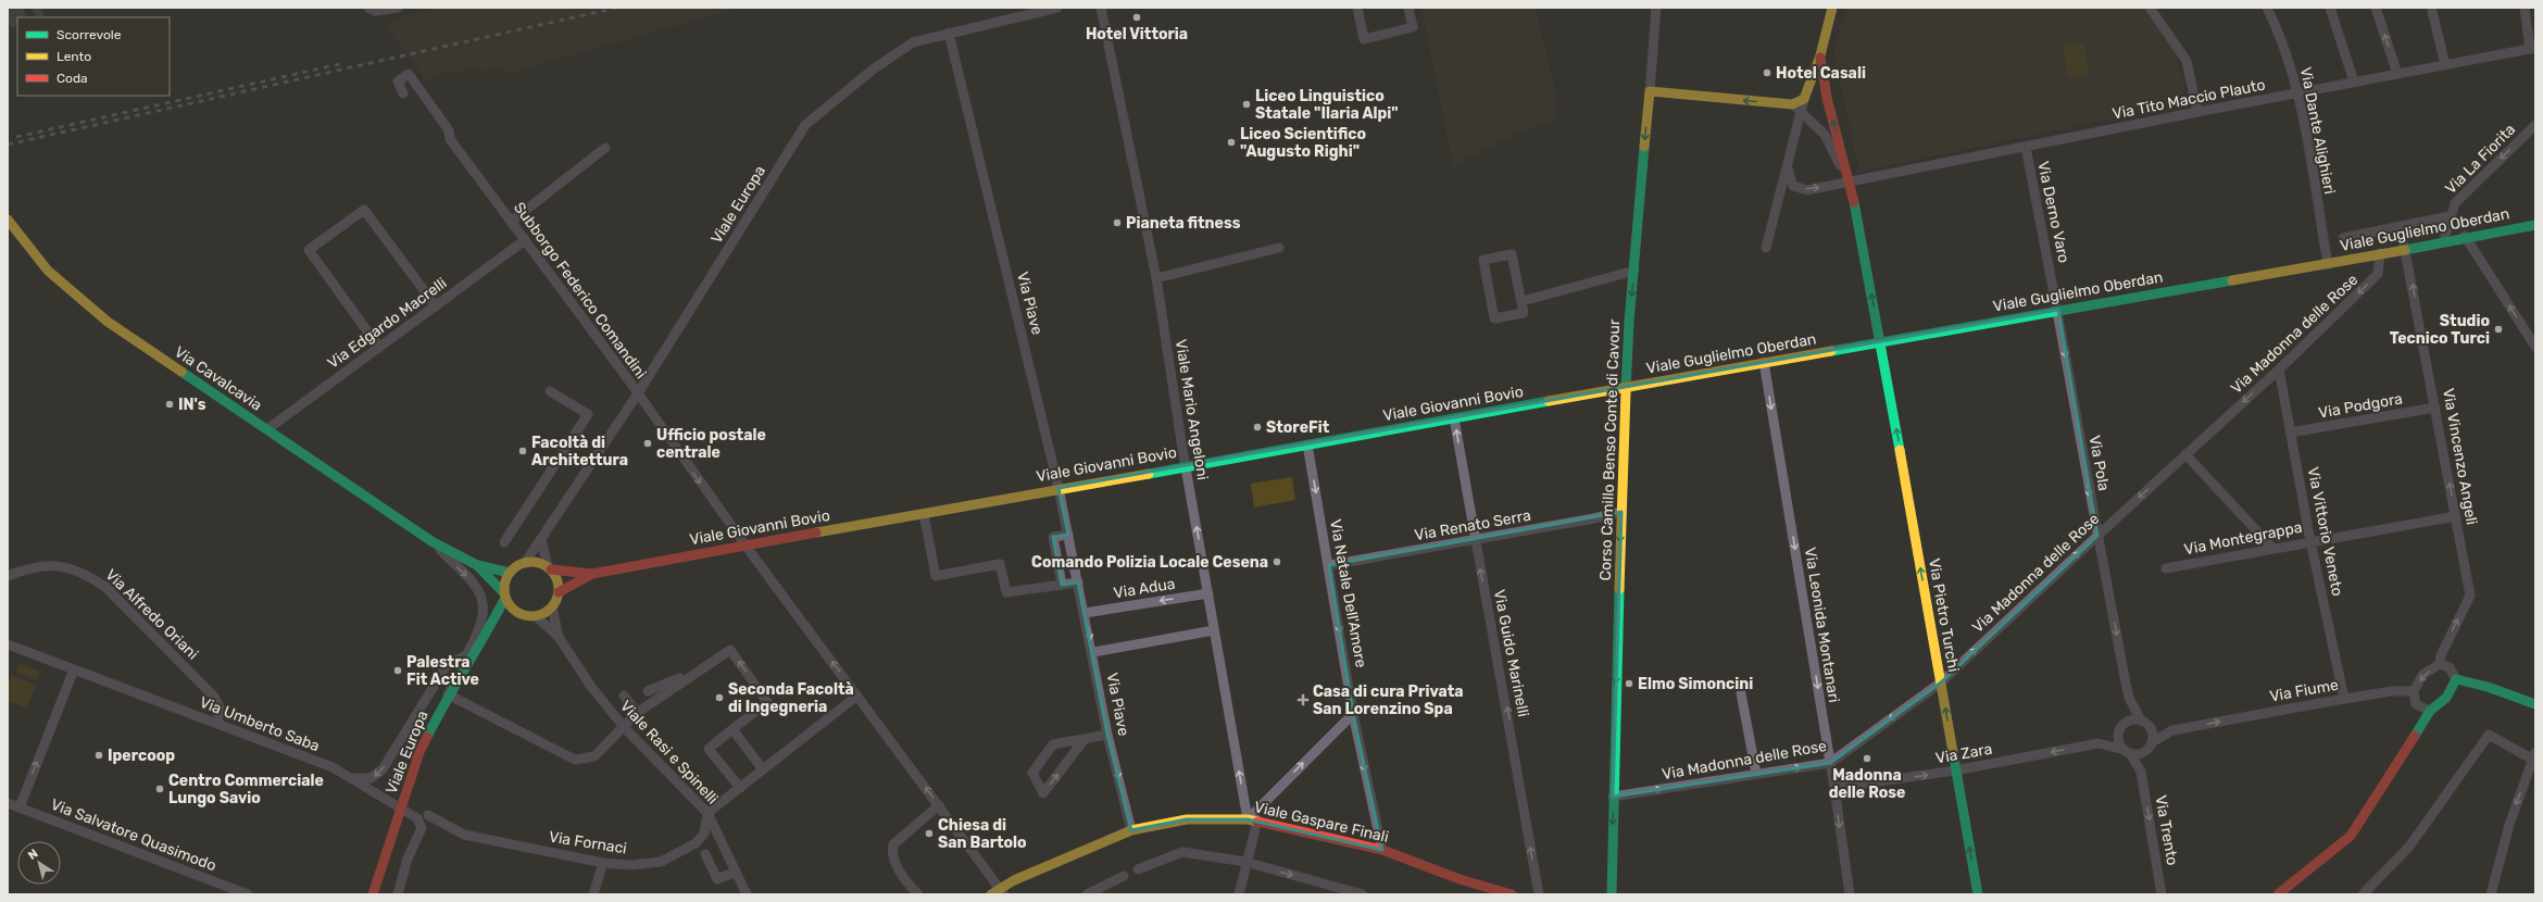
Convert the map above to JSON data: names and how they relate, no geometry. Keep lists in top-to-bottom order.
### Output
{
  "streets": {
    "main road": [
      "Viale Europa",
      "Viale Guglielmo Oberdan",
      "Via Cavalcavia",
      "Viale Giovanni Bovio",
      "Corso Camillo Benso Conte di Cavour",
      "Via Pietro Turchi",
      "Viale Gaspare Finali"
    ],
    "street": [
      "Via Tito Maccio Plauto",
      "Via Dante Alighieri",
      "Via La Fiorita",
      "Via Derno Varo",
      "Subborgo Federico Comandini",
      "Via Piave",
      "Via Edgardo Macrelli",
      "Via Madonna delle Rose",
      "Via Podgora",
      "Viale Mario Angeloni",
      "Via Vincenzo Angeli",
      "Via Pola",
      "Via Renato Serra",
      "Via Vittorio Veneto",
      "Via Montegrappa",
      "Via Adua",
      "Via Natale Dell'Amore",
      "Via Alfredo Oriani",
      "Via Leonida Montanari",
      "Via Guido Marinelli",
      "Via Fiume",
      "Via Umberto Saba",
      "Viale Rasi e Spinelli",
      "Via Zara",
      "Via Trento",
      "Via Salvatore Quasimodo",
      "Via Fornaci"
    ]
  },
  "crossings": [
    ["Via Tito Maccio Plauto", "Via Dante Alighieri"],
    ["Via Tito Maccio Plauto", "Via Derno Varo"],
    ["Via Tito Maccio Plauto", "Via Pietro Turchi"],
    ["Via Dante Alighieri", "Viale Guglielmo Oberdan"],
    ["Via La Fiorita", "Viale Guglielmo Oberdan"],
    ["Viale Europa", "Subborgo Federico Comandini"],
    ["Viale Europa", "Via Piave"],
    ["Viale Europa", "Via Cavalcavia"],
    ["Viale Europa", "Viale Giovanni Bovio"],
    ["Viale Europa", "Viale Rasi e Spinelli"],
    ["Via Derno Varo", "Viale Guglielmo Oberdan"],
    ["Via Derno Varo", "Via Pola"],
    ["Viale Guglielmo Oberdan", "Via Madonna delle Rose"],
    ["Viale Guglielmo Oberdan", "Viale Giovanni Bovio"],
    ["Viale Guglielmo Oberdan", "Corso Camillo Benso Conte di Cavour"],
    ["Viale Guglielmo Oberdan", "Via Vincenzo Angeli"],
    ["Viale Guglielmo Oberdan", "Via Pola"],
    ["Viale Guglielmo Oberdan", "Via Pietro Turchi"],
    ["Viale Guglielmo Oberdan", "Via Leonida Montanari"],
    ["Subborgo Federico Comandini", "Via Edgardo Macrelli"],
    ["Subborgo Federico Comandini", "Viale Giovanni Bovio"],
    ["Subborgo Federico Comandini", "Viale Gaspare Finali"],
    ["Via Piave", "Viale Giovanni Bovio"],
    ["Via Piave", "Via Adua"],
    ["Via Piave", "Viale Gaspare Finali"],
    ["Via Edgardo Macrelli", "Via Cavalcavia"],
    ["Via Madonna delle Rose", "Corso Camillo Benso Conte di Cavour"],
    ["Via Madonna delle Rose", "Via Pola"],
    ["Via Madonna delle Rose", "Via Vittorio Veneto"],
    ["Via Madonna delle Rose", "Via Pietro Turchi"],
    ["Via Madonna delle Rose", "Via Leonida Montanari"],
    ["Via Cavalcavia", "Viale Giovanni Bovio"],
    ["Via Cavalcavia", "Viale Rasi e Spinelli"],
    ["Viale Giovanni Bovio", "Viale Mario Angeloni"],
    ["Viale Giovanni Bovio", "Corso Camillo Benso Conte di Cavour"],
    ["Viale Giovanni Bovio", "Via Natale Dell'Amore"],
    ["Viale Giovanni Bovio", "Via Guido Marinelli"],
    ["Viale Giovanni Bovio", "Viale Rasi e Spinelli"],
    ["Via Podgora", "Via Vincenzo Angeli"],
    ["Via Podgora", "Via Vittorio Veneto"],
    ["Viale Mario Angeloni", "Via Adua"],
    ["Viale Mario Angeloni", "Viale Gaspare Finali"],
    ["Corso Camillo Benso Conte di Cavour", "Via Renato Serra"],
    ["Via Vincenzo Angeli", "Via Montegrappa"],
    ["Via Vincenzo Angeli", "Via Fiume"],
    ["Via Renato Serra", "Via Natale Dell'Amore"],
    ["Via Renato Serra", "Via Guido Marinelli"],
    ["Via Vittorio Veneto", "Via Montegrappa"],
    ["Via Vittorio Veneto", "Via Fiume"],
    ["Via Natale Dell'Amore", "Viale Gaspare Finali"],
    ["Via Alfredo Oriani", "Via Umberto Saba"],
    ["Via Pietro Turchi", "Via Zara"],
    ["Via Leonida Montanari", "Via Zara"],
    ["Viale Rasi e Spinelli", "Via Fornaci"]
  ],
  "one_way": [
    "Via La Fiorita",
    "Viale Mario Angeloni",
    "Corso Camillo Benso Conte di Cavour",
    "Via Vincenzo Angeli",
    "Via Pola",
    "Via Natale Dell'Amore",
    "Via Pietro Turchi",
    "Via Leonida Montanari",
    "Via Guido Marinelli",
    "Via Fiume",
    "Via Trento"
  ],
  "places": {
    "other": [
      "Hotel Vittoria",
      "Hotel Casali",
      "Liceo Linguistico Statale \"Ilaria Alpi\"",
      "Liceo Scientifico \"Augusto Righi\"",
      "Pianeta fitness",
      "Studio Tecnico Turci",
      "IN's",
      "StoreFit",
      "Ufficio postale centrale",
      "Facoltà di Architettura",
      "Comando Polizia Locale Cesena",
      "Palestra Fit Active",
      "Elmo Simoncini",
      "Seconda Facoltà di Ingegneria",
      "Ipercoop",
      "Madonna delle Rose",
      "Centro Commerciale Lungo Savio",
      "Chiesa di San Bartolo"
    ],
    "health": ["Casa di cura Privata San Lorenzino Spa"]
  },
  "legend": ["Scorrevole", "Lento", "Coda"],
  "north": "top left"
}
